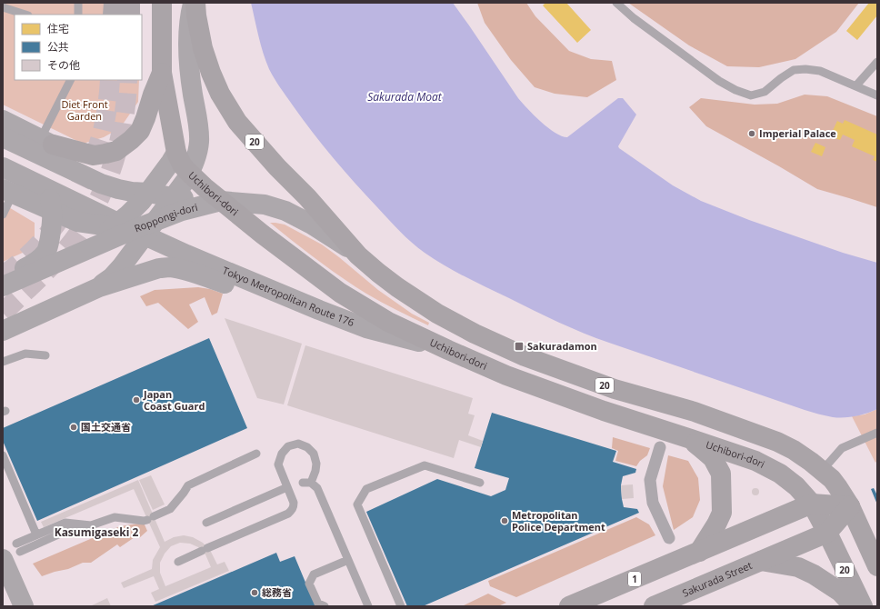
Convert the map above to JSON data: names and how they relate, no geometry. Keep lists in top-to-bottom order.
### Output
{
  "streets": {
    "highway": [
      "20",
      "Uchibori-dori",
      "1",
      "Sakurada Street"
    ],
    "main road": ["Roppongi-dori", "Tokyo Metropolitan Route 176"]
  },
  "crossings": [
    ["20", "Uchibori-dori"],
    ["20", "Roppongi-dori"],
    ["20", "1"],
    ["Uchibori-dori", "Roppongi-dori"],
    ["Uchibori-dori", "Tokyo Metropolitan Route 176"],
    ["Uchibori-dori", "1"],
    ["Uchibori-dori", "Sakurada Street"],
    ["Roppongi-dori", "Tokyo Metropolitan Route 176"]
  ],
  "districts": ["Kasumigaseki 2"],
  "water": ["Sakurada Moat"],
  "parks": ["Diet Front Garden"],
  "places": {
    "other": [
      "Imperial Palace",
      "Japan Coast Guard",
      "国土交通省",
      "Metropolitan Police Department",
      "総務省"
    ],
    "transit": ["Sakuradamon"]
  },
  "legend": ["住宅", "公共", "その他"]
}
